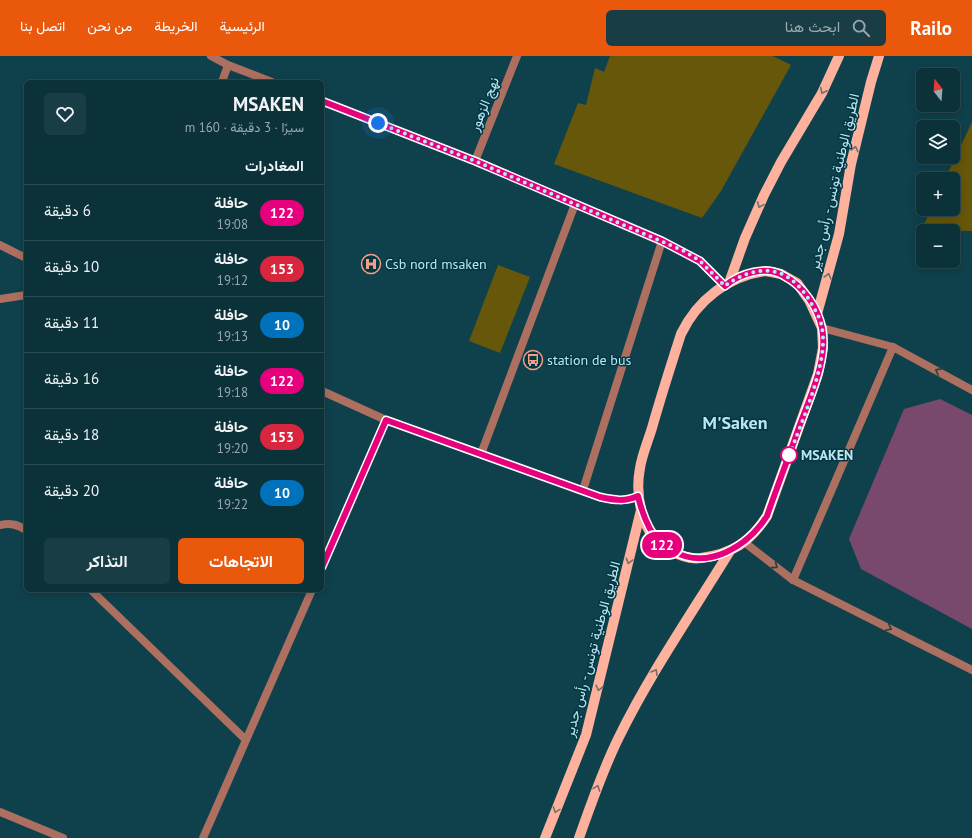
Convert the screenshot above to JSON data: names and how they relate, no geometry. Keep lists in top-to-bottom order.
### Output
{
  "streets": {
    "main road": ["الطريق الوطنية تونس - رأس جدير"],
    "street": ["نهج الزهور"]
  },
  "districts": ["M'Saken"],
  "places": {
    "hospital": ["Csb nord msaken"],
    "bus stop": ["station de bus"],
    "other": ["MSAKEN"]
  },
  "lines": ["bus line 122"],
  "north": "top",
  "page": {
    "header": "Railo",
    "search": "ابحث هنا",
    "nav": [
      "الرئيسية",
      "الخريطة",
      "من نحن",
      "اتصل بنا"
    ],
    "on_map": "122",
    "map_buttons": ["+", "−"],
    "heading": [
      ["MSAKEN", "سيرًا · 3 دقيقة · 160 m"],
      "المغادرات"
    ],
    "list": [
      {
        "mark": "122",
        "name": "حافلة",
        "note": "19:08",
        "value": "6 دقيقة"
      },
      {
        "mark": "153",
        "name": "حافلة",
        "note": "19:12",
        "value": "10 دقيقة"
      },
      {
        "mark": "10",
        "name": "حافلة",
        "note": "19:13",
        "value": "11 دقيقة"
      },
      {
        "mark": "122",
        "name": "حافلة",
        "note": "19:18",
        "value": "16 دقيقة"
      },
      {
        "mark": "153",
        "name": "حافلة",
        "note": "19:20",
        "value": "18 دقيقة"
      },
      {
        "mark": "10",
        "name": "حافلة",
        "note": "19:22",
        "value": "20 دقيقة"
      }
    ],
    "buttons": ["الاتجاهات", "التذاكر"]
  }
}
